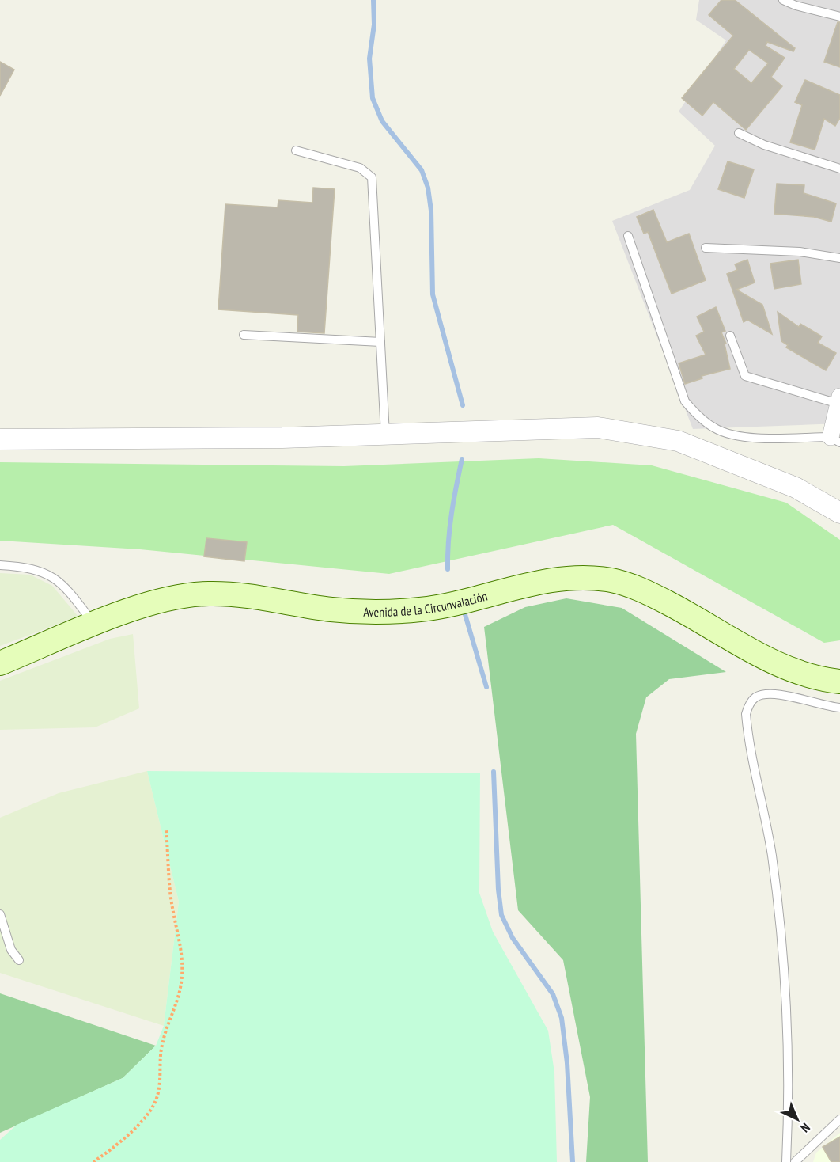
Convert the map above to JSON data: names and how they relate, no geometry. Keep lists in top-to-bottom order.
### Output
{
  "streets": {
    "main road": ["Avenida de la Circunvalación"]
  },
  "north": "bottom right"
}
